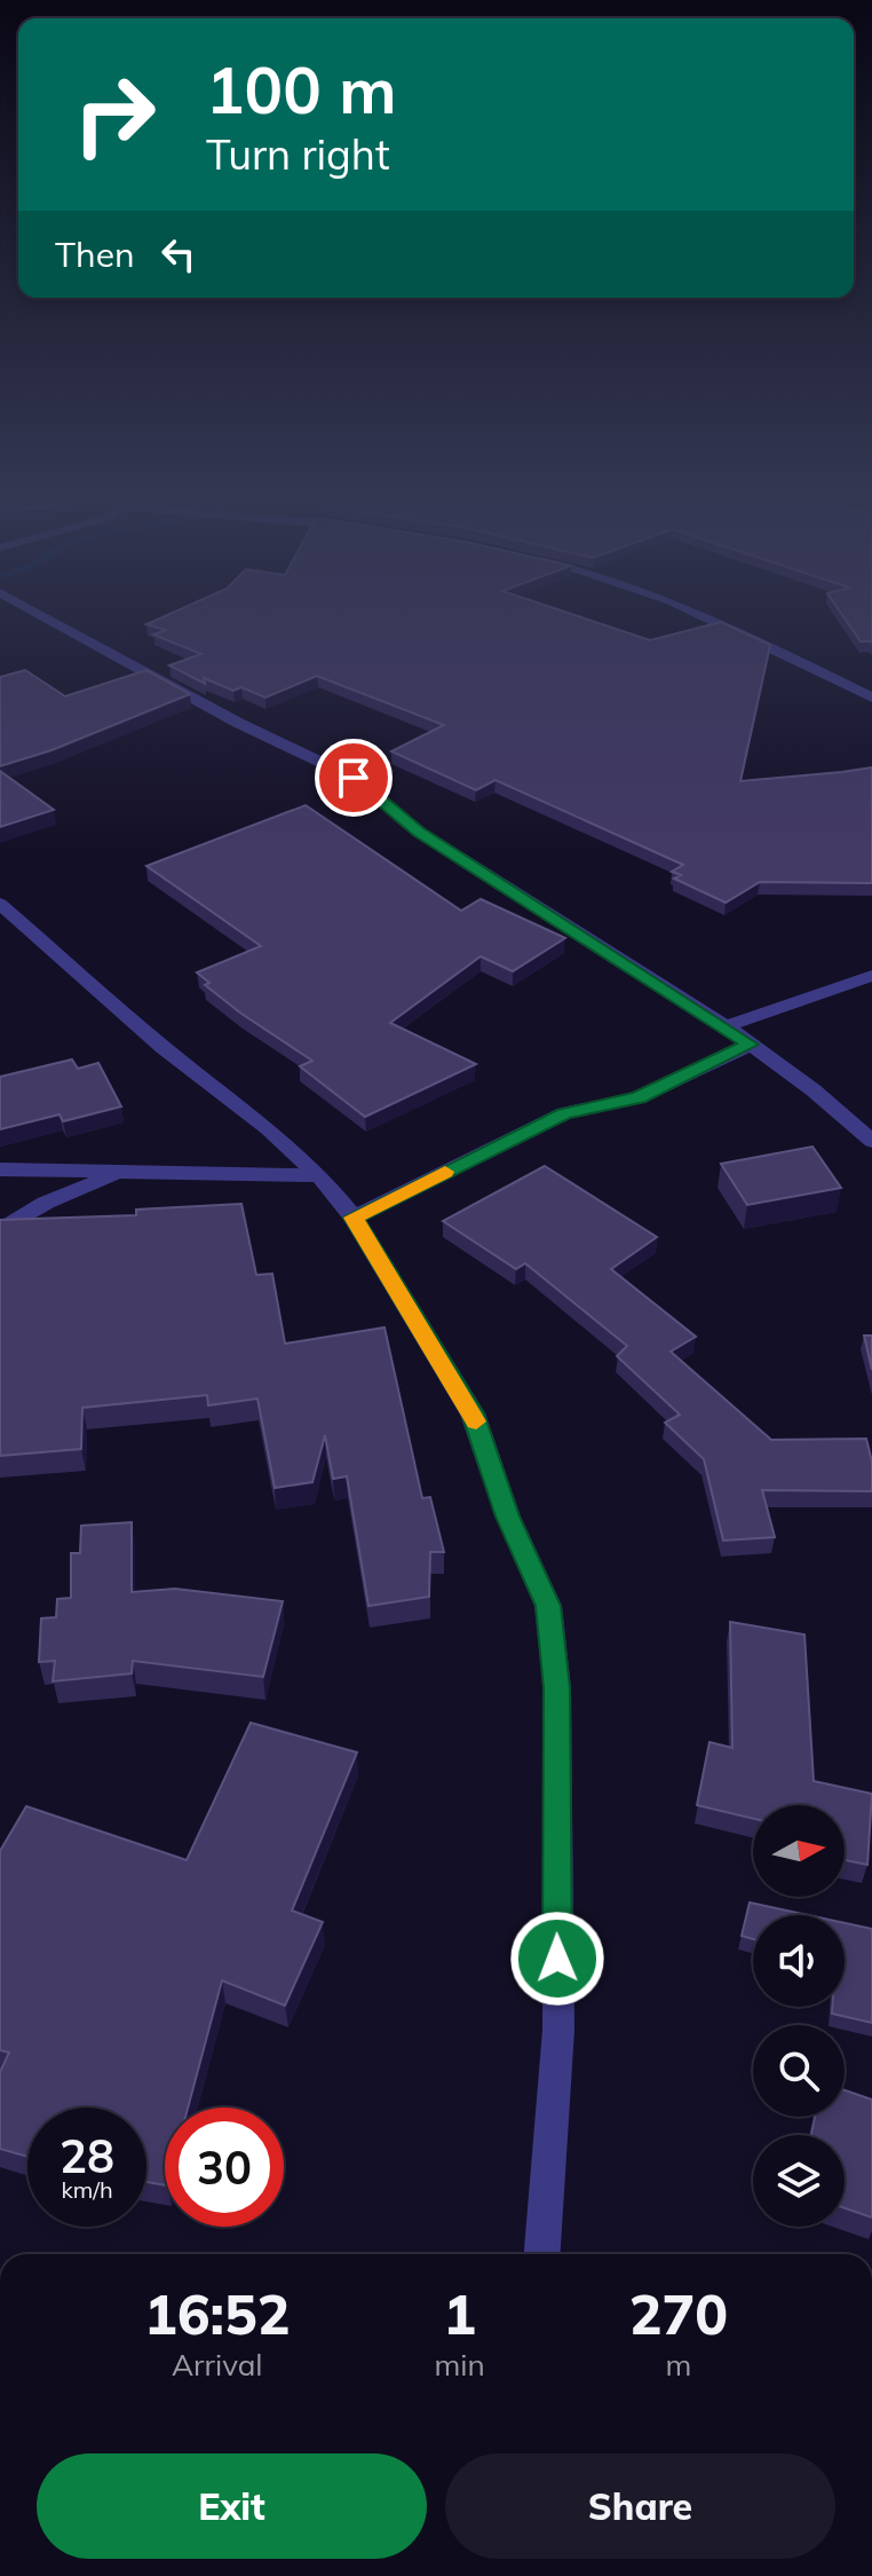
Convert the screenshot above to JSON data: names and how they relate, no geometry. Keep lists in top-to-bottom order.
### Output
{
  "north": "right",
  "page": {
    "turn": ["100 m", "Turn right"],
    "then": "Then",
    "speed": "28 km/h",
    "limit": "30",
    "eta": [
      "16:52",
      "Arrival",
      "1",
      "min",
      "270",
      "m"
    ],
    "buttons": ["Exit", "Share"]
  }
}
